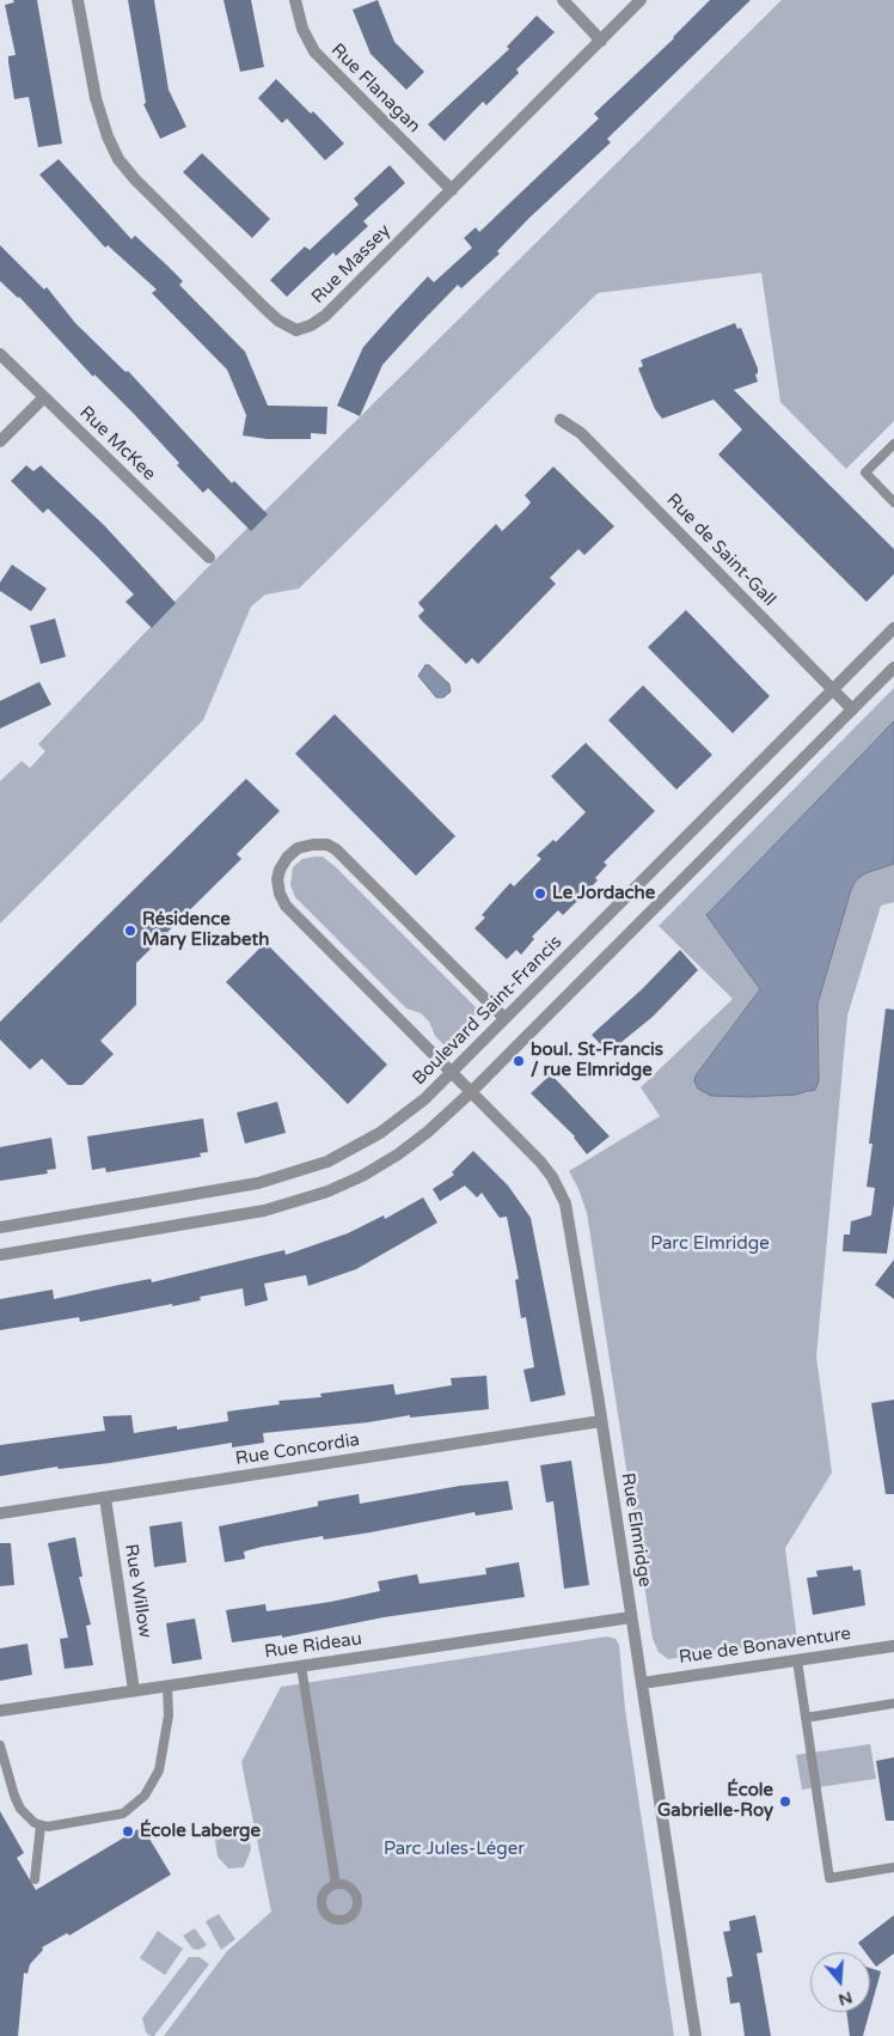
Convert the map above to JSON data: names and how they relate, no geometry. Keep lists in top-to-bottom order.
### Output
{
  "streets": {
    "street": [
      "Rue Flanagan",
      "Rue Massey",
      "Rue McKee",
      "Rue de Saint-Gall",
      "Boulevard Saint-Francis",
      "Rue Concordia",
      "Rue Elmridge",
      "Rue Willow",
      "Rue Rideau",
      "Rue de Bonaventure"
    ]
  },
  "crossings": [
    ["Rue Flanagan", "Rue Massey"],
    ["Rue de Saint-Gall", "Boulevard Saint-Francis"],
    ["Boulevard Saint-Francis", "Rue Elmridge"],
    ["Rue Concordia", "Rue Elmridge"],
    ["Rue Concordia", "Rue Willow"],
    ["Rue Elmridge", "Rue Rideau"],
    ["Rue Elmridge", "Rue de Bonaventure"],
    ["Rue Willow", "Rue Rideau"]
  ],
  "parks": ["Parc Elmridge", "Parc Jules-Léger"],
  "places": [
    "Le Jordache",
    "Résidence Mary Elizabeth",
    "boul. St-Francis / rue Elmridge",
    "École Gabrielle-Roy",
    "École Laberge"
  ],
  "north": "bottom"
}
